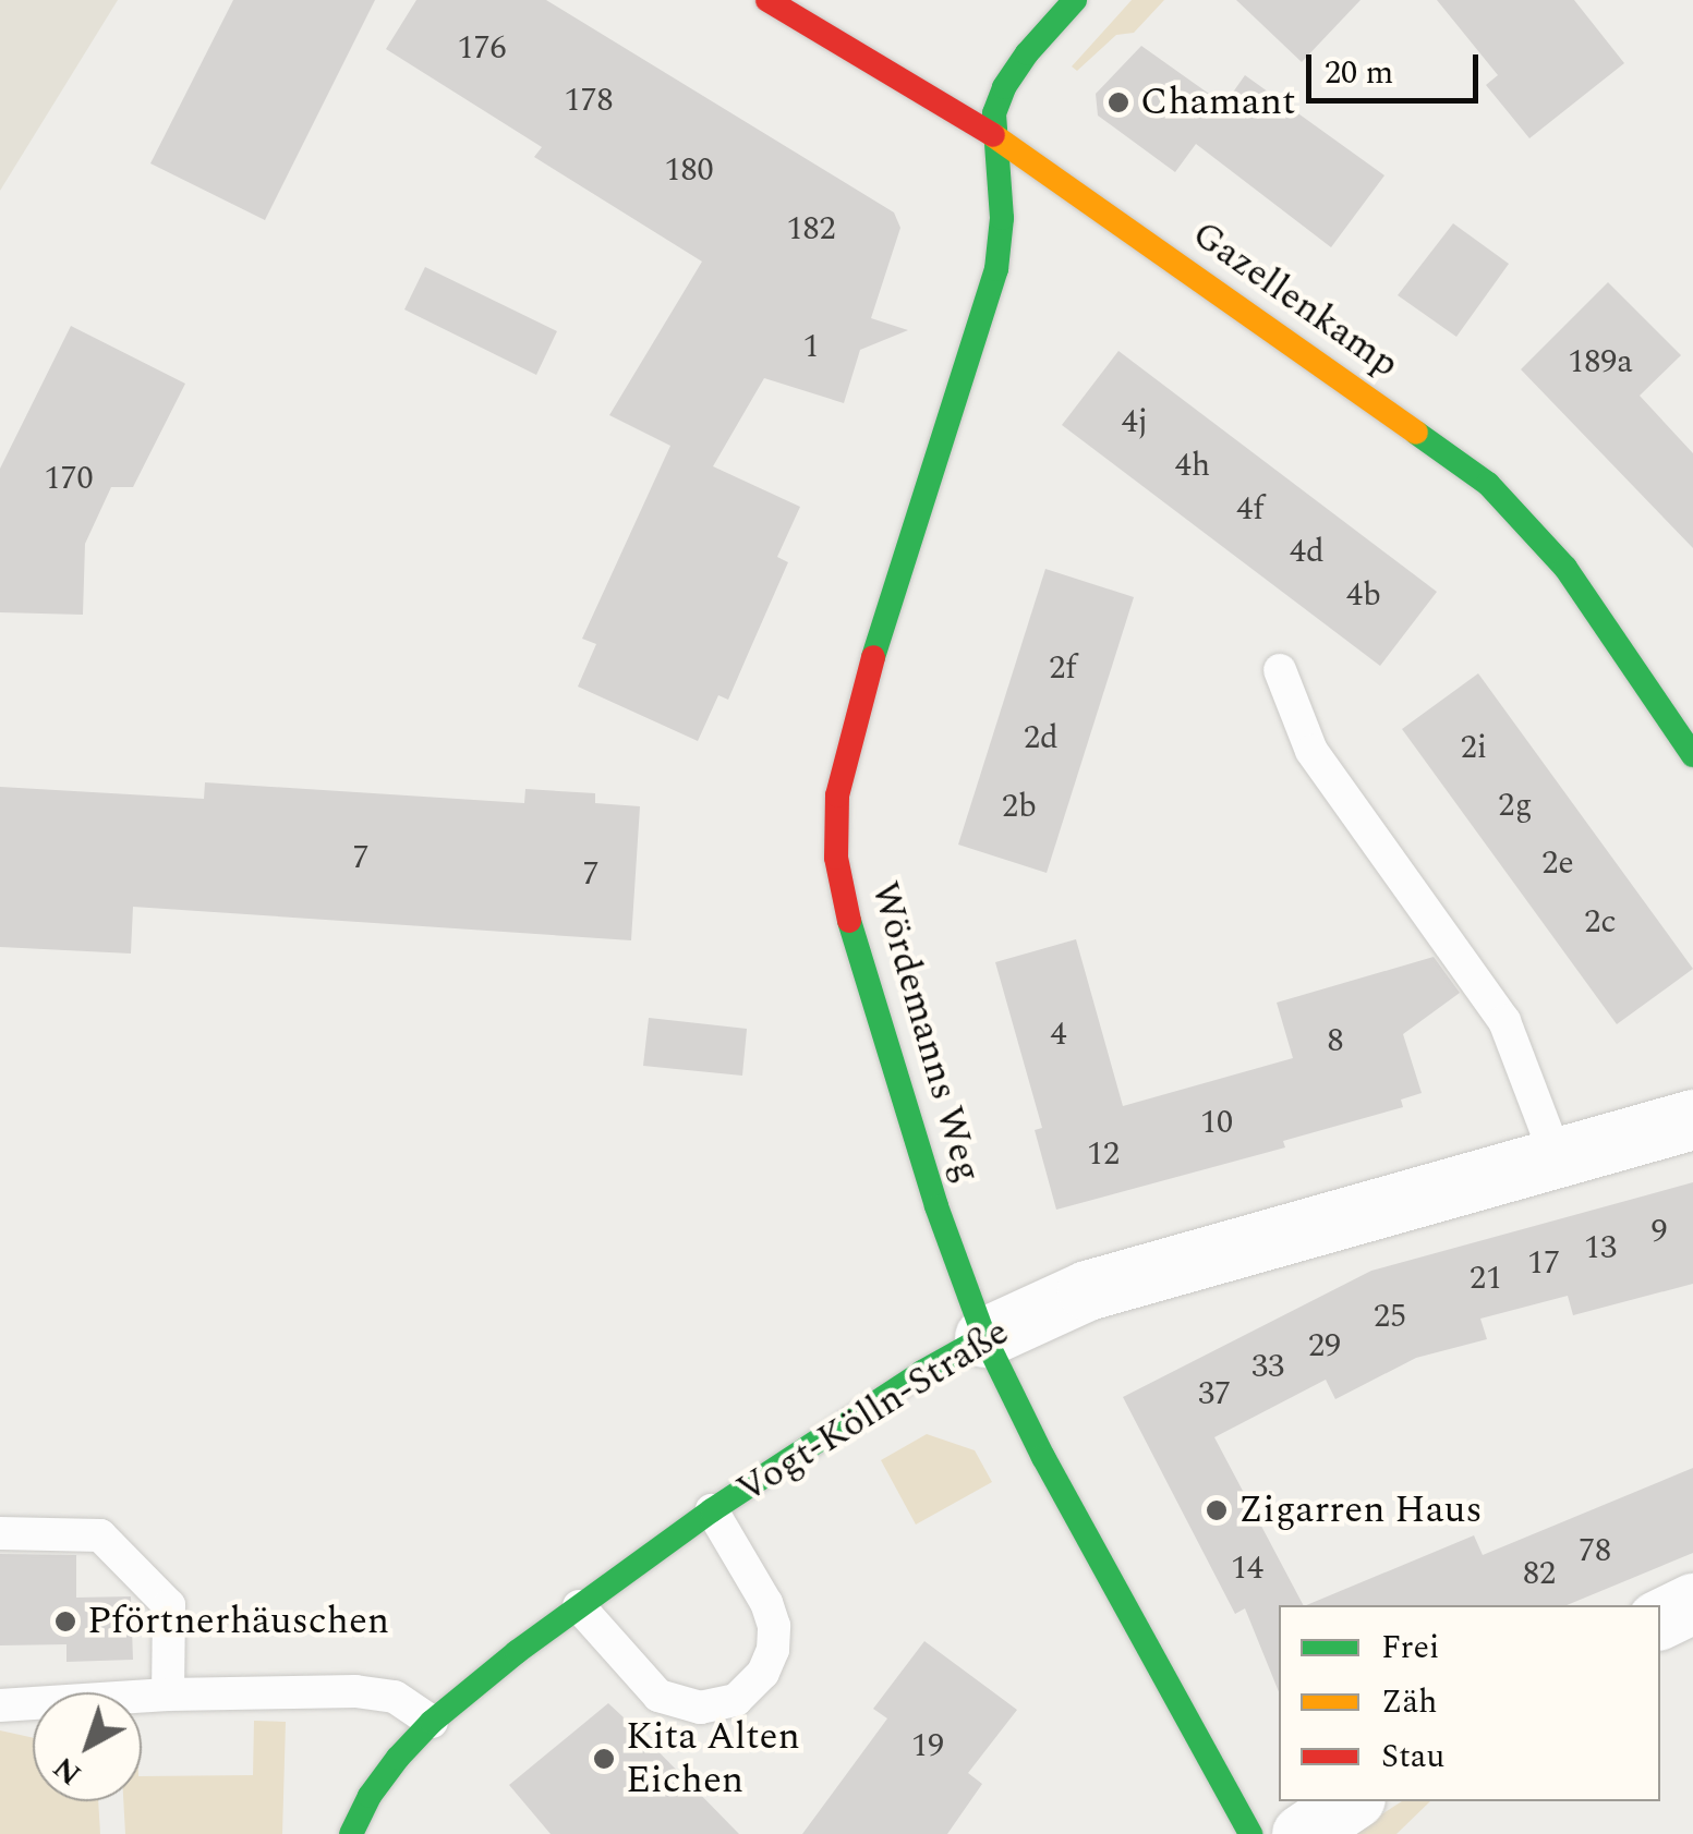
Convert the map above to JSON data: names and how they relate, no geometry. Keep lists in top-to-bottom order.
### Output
{
  "streets": {
    "street": ["Gazellenkamp", "Wördemanns Weg", "Vogt-Kölln-Straße"]
  },
  "crossings": [
    ["Gazellenkamp", "Wördemanns Weg"],
    ["Wördemanns Weg", "Vogt-Kölln-Straße"]
  ],
  "places": [
    "Chamant",
    "Zigarren Haus",
    "Pförtnerhäuschen",
    "Kita Alten Eichen"
  ],
  "house_numbers": [
    "176",
    "178",
    "180",
    "182",
    "1",
    "189a",
    "4j",
    "4h",
    "170",
    "4f",
    "4d",
    "4b",
    "2f",
    "2d",
    "2i",
    "2g",
    "2b",
    "7",
    "2e",
    "7",
    "2c",
    "4",
    "8",
    "10",
    "12",
    "9",
    "13",
    "17",
    "21",
    "25",
    "29",
    "33",
    "37",
    "78",
    "14",
    "82",
    "19"
  ],
  "legend": ["Frei", "Zäh", "Stau"],
  "scale_bar": "20 m",
  "north": "bottom left"
}
